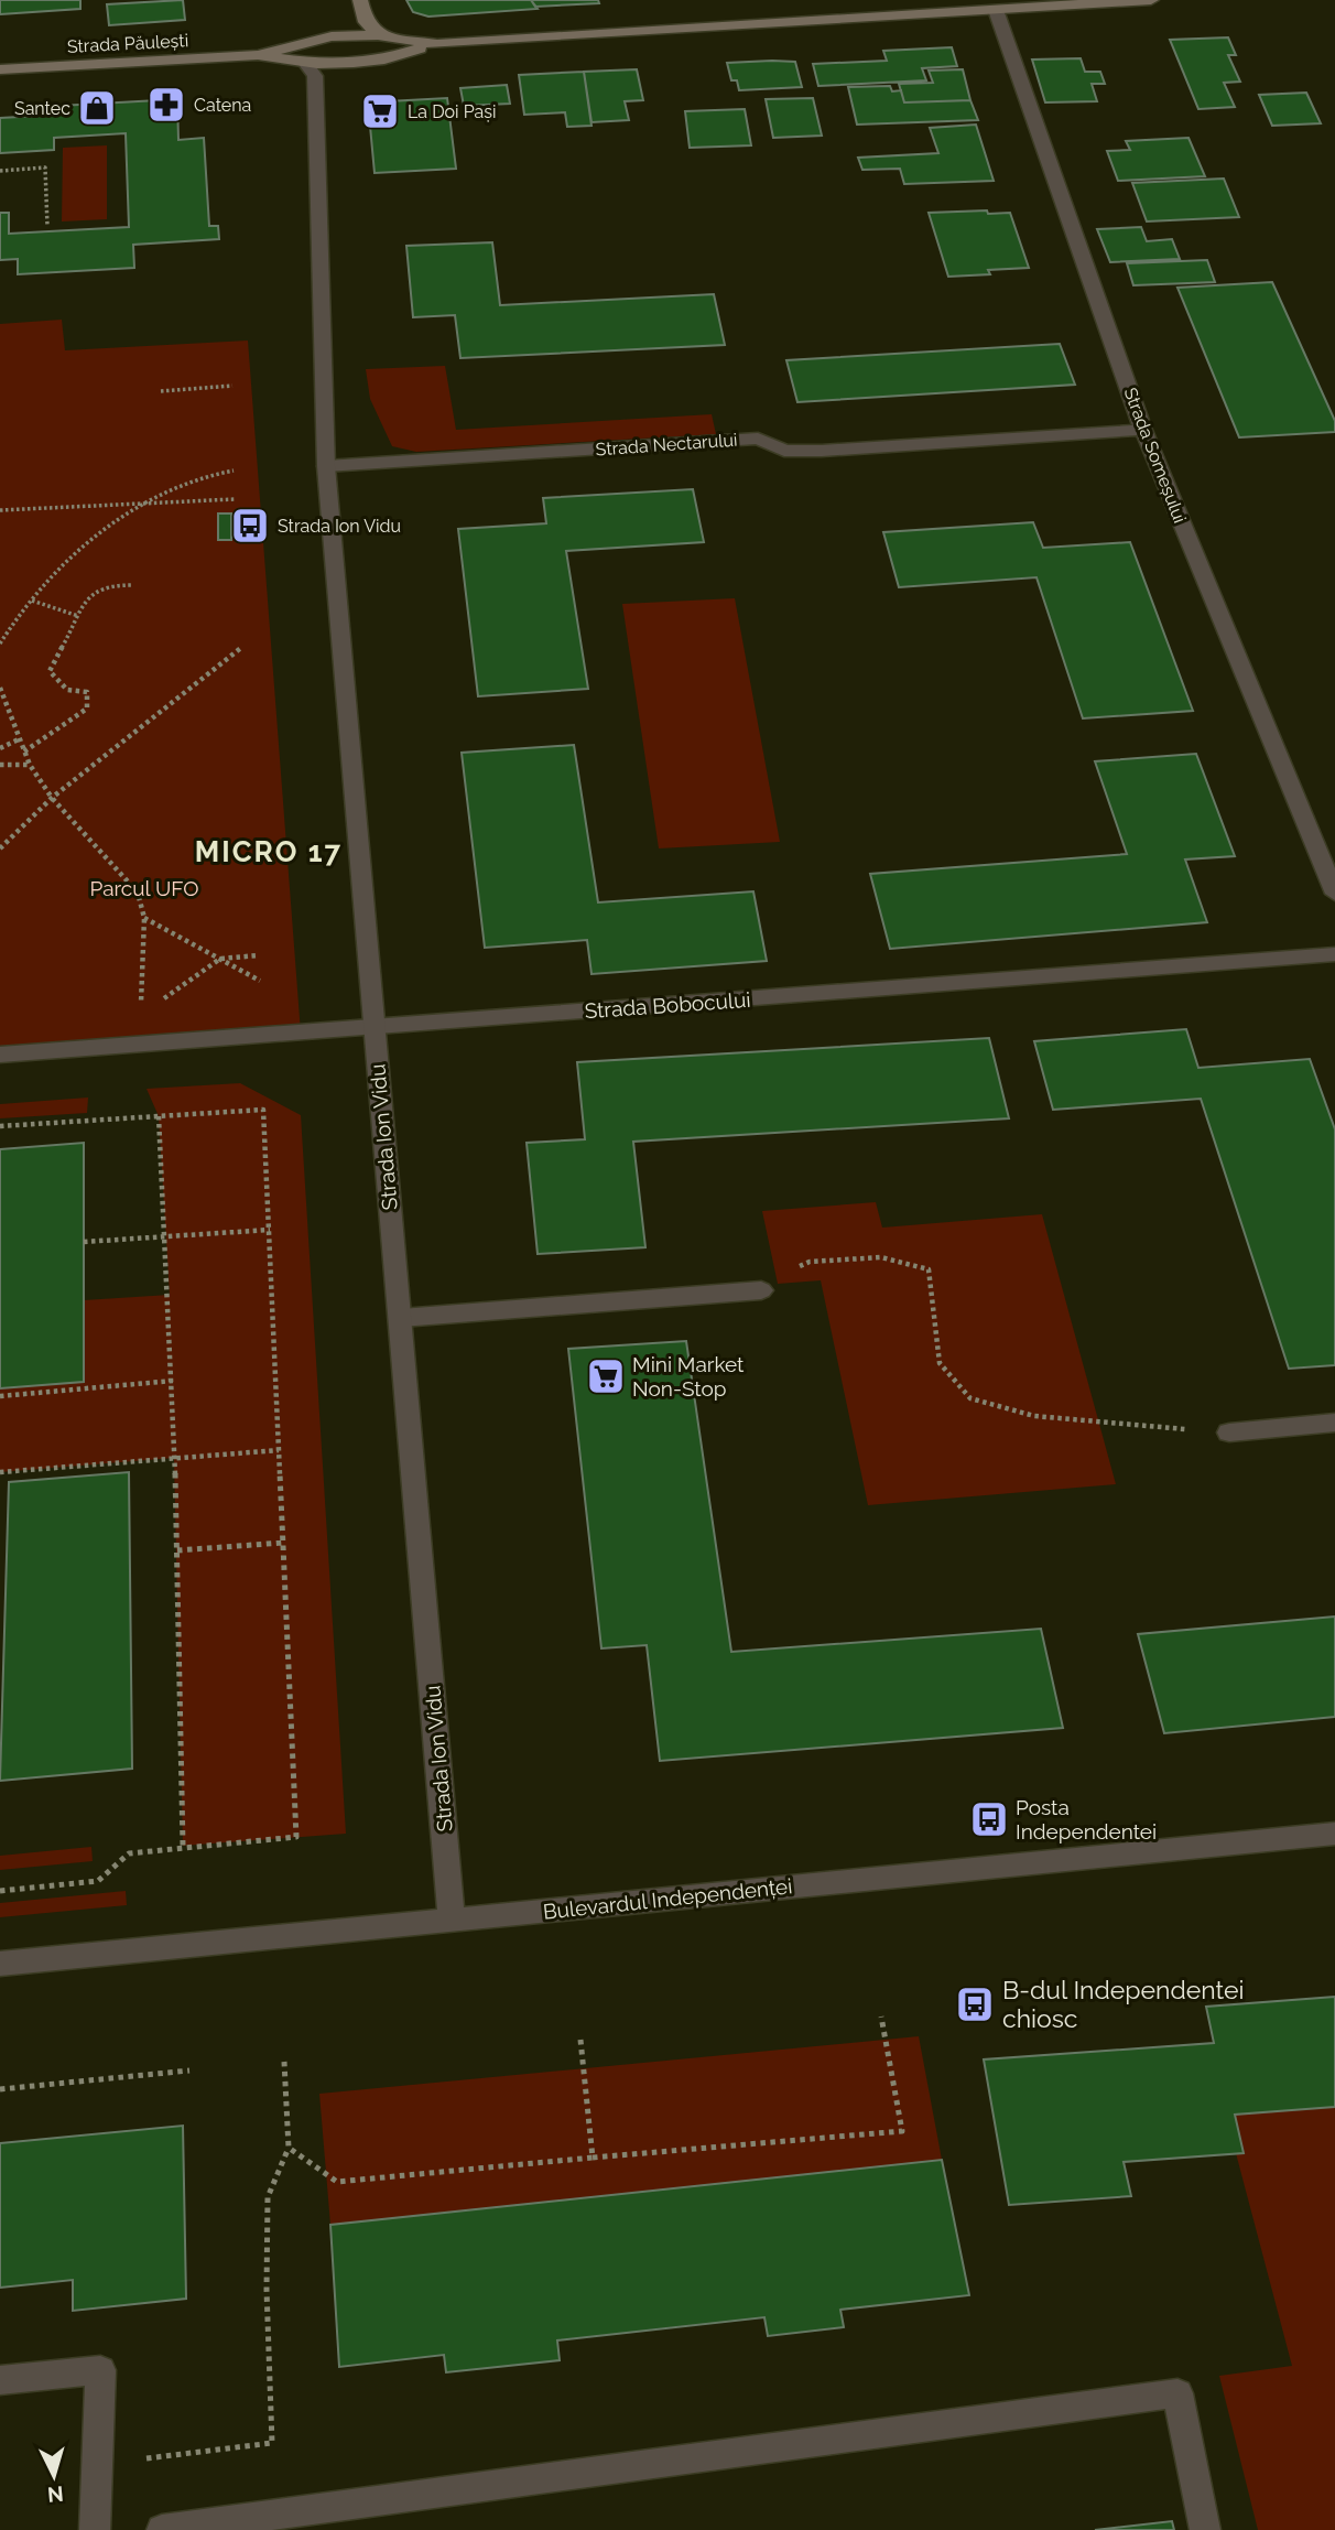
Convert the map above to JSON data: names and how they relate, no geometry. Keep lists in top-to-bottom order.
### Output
{
  "streets": {
    "main road": ["Strada Păulești"],
    "street": [
      "Strada Nectarului",
      "Strada Someșului",
      "Strada Bobocului",
      "Strada Ion Vidu",
      "Bulevardul Independenței"
    ]
  },
  "crossings": [
    ["Strada Păulești", "Strada Someșului"],
    ["Strada Păulești", "Strada Ion Vidu"],
    ["Strada Nectarului", "Strada Someșului"],
    ["Strada Nectarului", "Strada Ion Vidu"],
    ["Strada Bobocului", "Strada Ion Vidu"],
    ["Strada Ion Vidu", "Bulevardul Independenței"]
  ],
  "districts": ["MICRO 17"],
  "parks": ["Parcul UFO"],
  "places": {
    "pharmacy": ["Catena"],
    "shop": ["Santec"],
    "supermarket": ["La Doi Pași", "Mini Market Non-Stop"],
    "bus stop": ["Strada Ion Vidu", "Posta Independentei", "B-dul Independentei chiosc"]
  },
  "north": "bottom"
}
